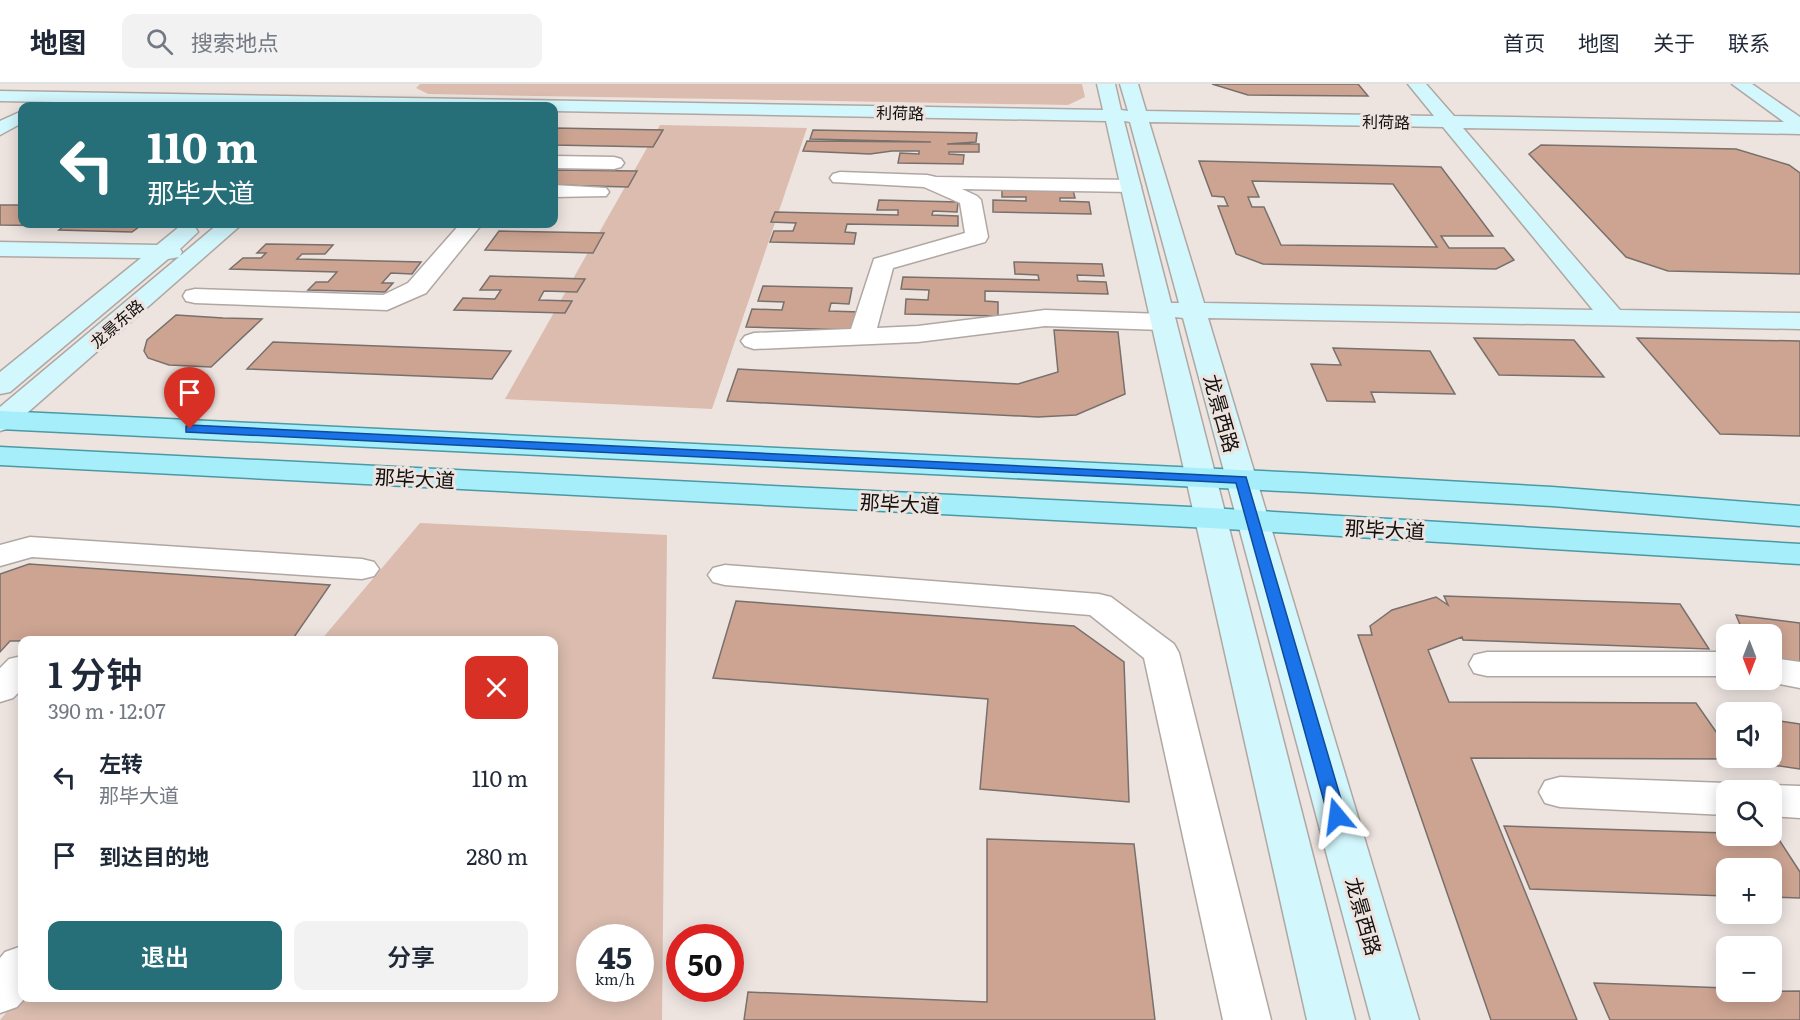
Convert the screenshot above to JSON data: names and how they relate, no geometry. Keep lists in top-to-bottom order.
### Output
{
  "streets": {
    "main road": [
      "利荷路",
      "龙景东路",
      "龙景西路",
      "那毕大道"
    ]
  },
  "crossings": [
    ["利荷路", "龙景西路"],
    ["龙景东路", "那毕大道"],
    ["龙景西路", "那毕大道"]
  ],
  "north": "bottom",
  "page": {
    "header": "地图",
    "search": "搜索地点",
    "nav": [
      "首页",
      "地图",
      "关于",
      "联系"
    ],
    "turn": ["110 m", "那毕大道"],
    "map_buttons": ["+", "−"],
    "heading": ["1 分钟", "390 m · 12:07"],
    "list": [
      {
        "name": "左转",
        "note": "那毕大道",
        "value": "110 m"
      },
      {
        "name": "到达目的地",
        "value": "280 m"
      }
    ],
    "buttons": ["退出", "分享"],
    "speed": "45 km/h",
    "limit": "50"
  }
}
